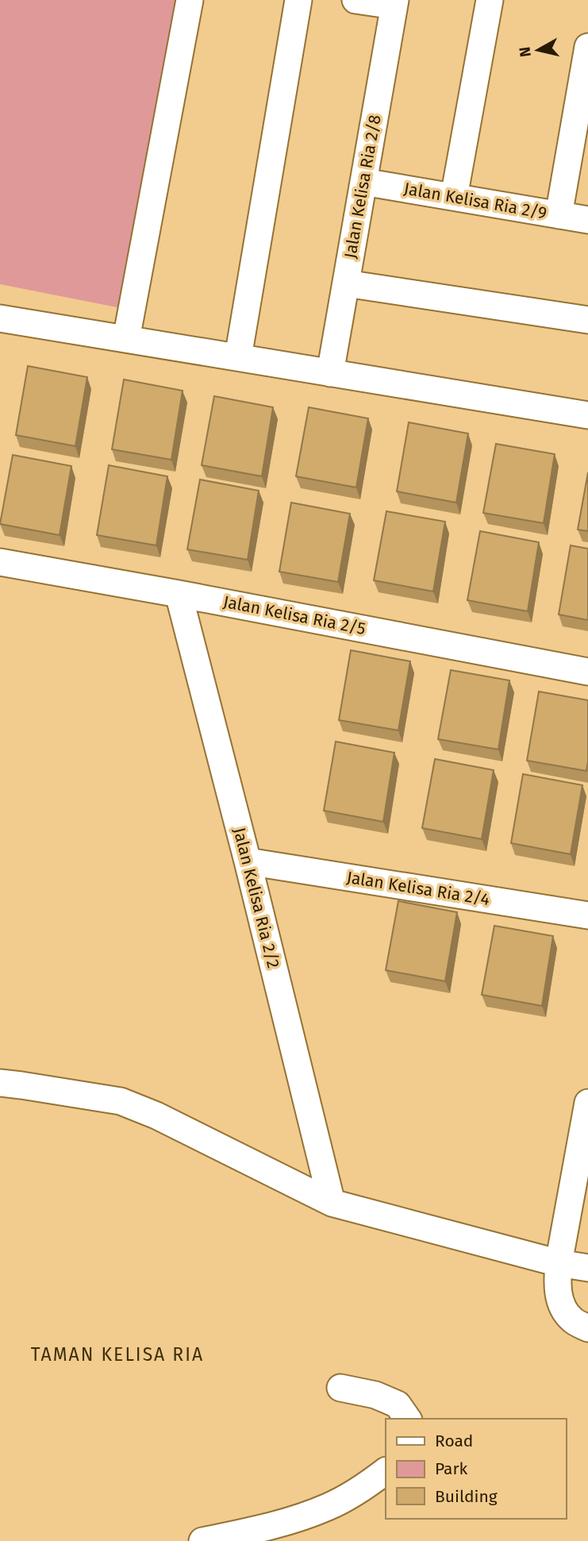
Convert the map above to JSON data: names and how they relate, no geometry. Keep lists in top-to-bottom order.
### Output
{
  "streets": {
    "street": [
      "Jalan Kelisa Ria 2/8",
      "Jalan Kelisa Ria 2/9",
      "Jalan Kelisa Ria 2/5",
      "Jalan Kelisa Ria 2/4",
      "Jalan Kelisa Ria 2/2"
    ]
  },
  "crossings": [
    ["Jalan Kelisa Ria 2/8", "Jalan Kelisa Ria 2/9"],
    ["Jalan Kelisa Ria 2/5", "Jalan Kelisa Ria 2/2"],
    ["Jalan Kelisa Ria 2/4", "Jalan Kelisa Ria 2/2"]
  ],
  "districts": ["TAMAN KELISA RIA"],
  "legend": ["Road", "Park", "Building"],
  "north": "left"
}
